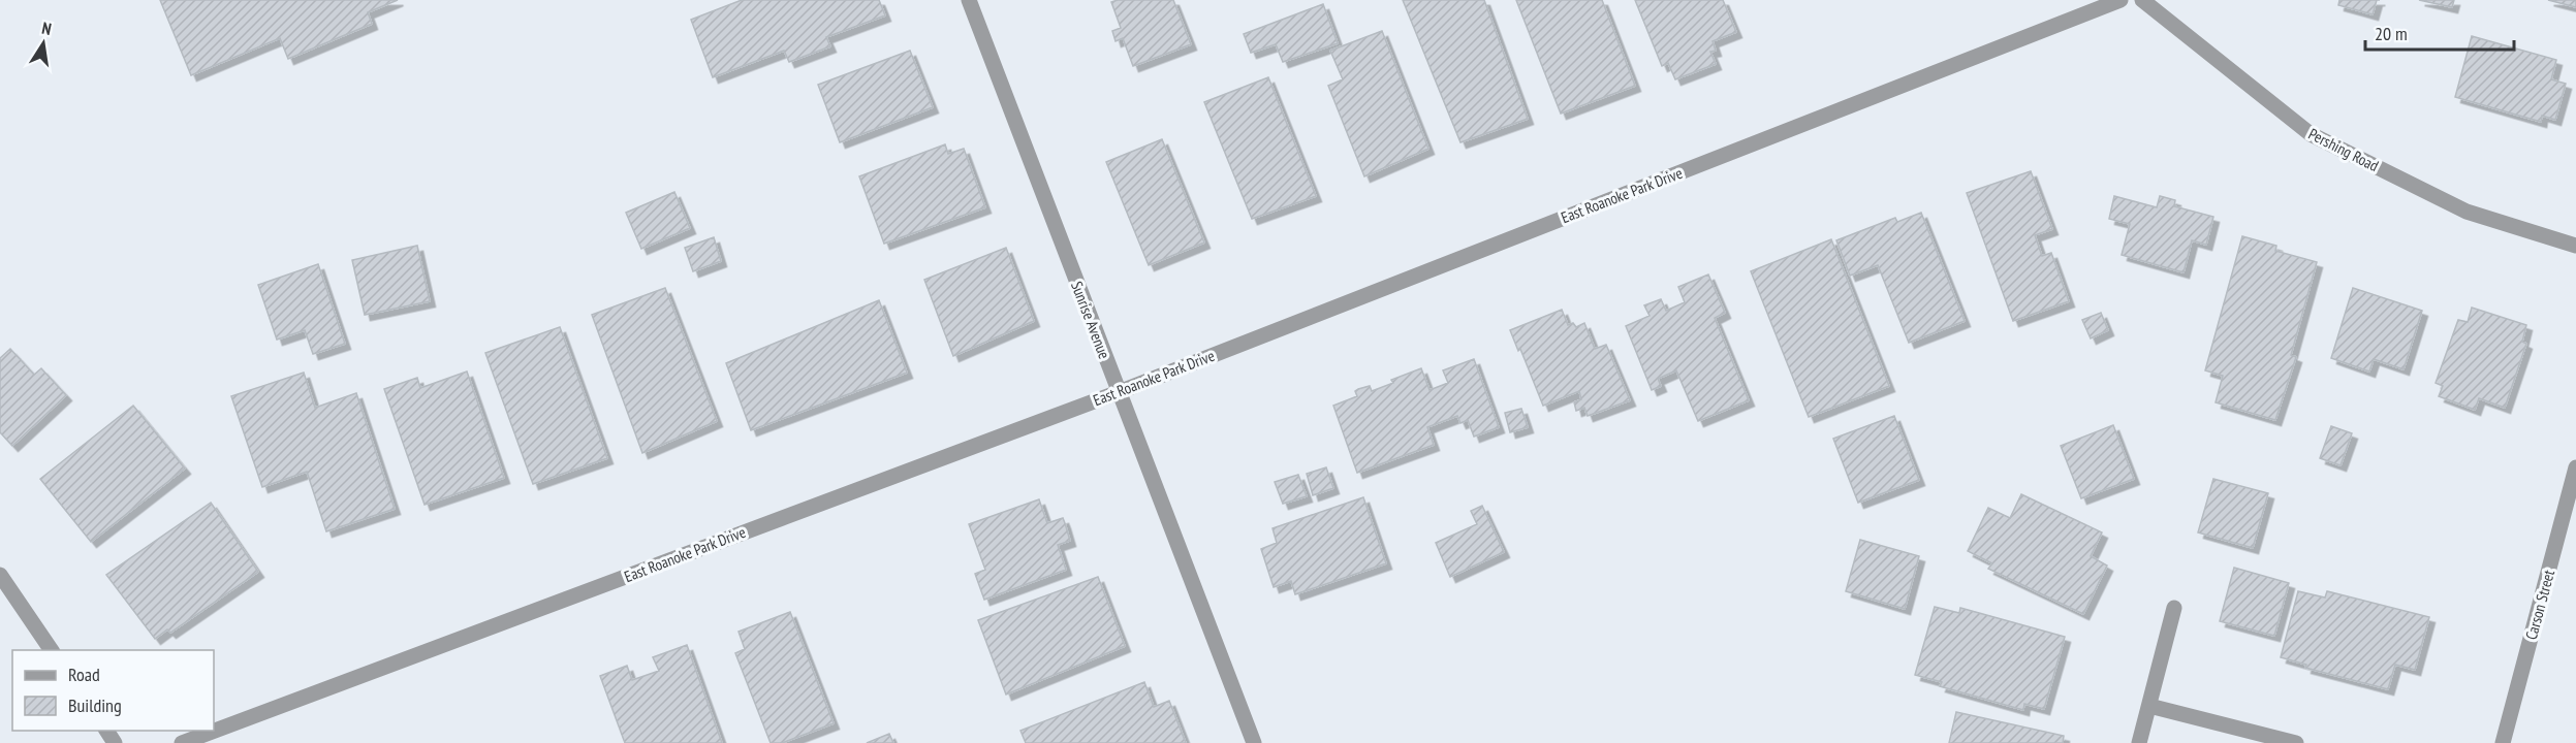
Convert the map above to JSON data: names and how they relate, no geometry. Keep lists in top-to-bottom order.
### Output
{
  "streets": {
    "street": [
      "Pershing Road",
      "East Roanoke Park Drive",
      "Sunrise Avenue",
      "Carson Street"
    ]
  },
  "crossings": [
    ["East Roanoke Park Drive", "Sunrise Avenue"]
  ],
  "legend": ["Road", "Building"],
  "scale_bar": "20 m",
  "north": "top"
}
